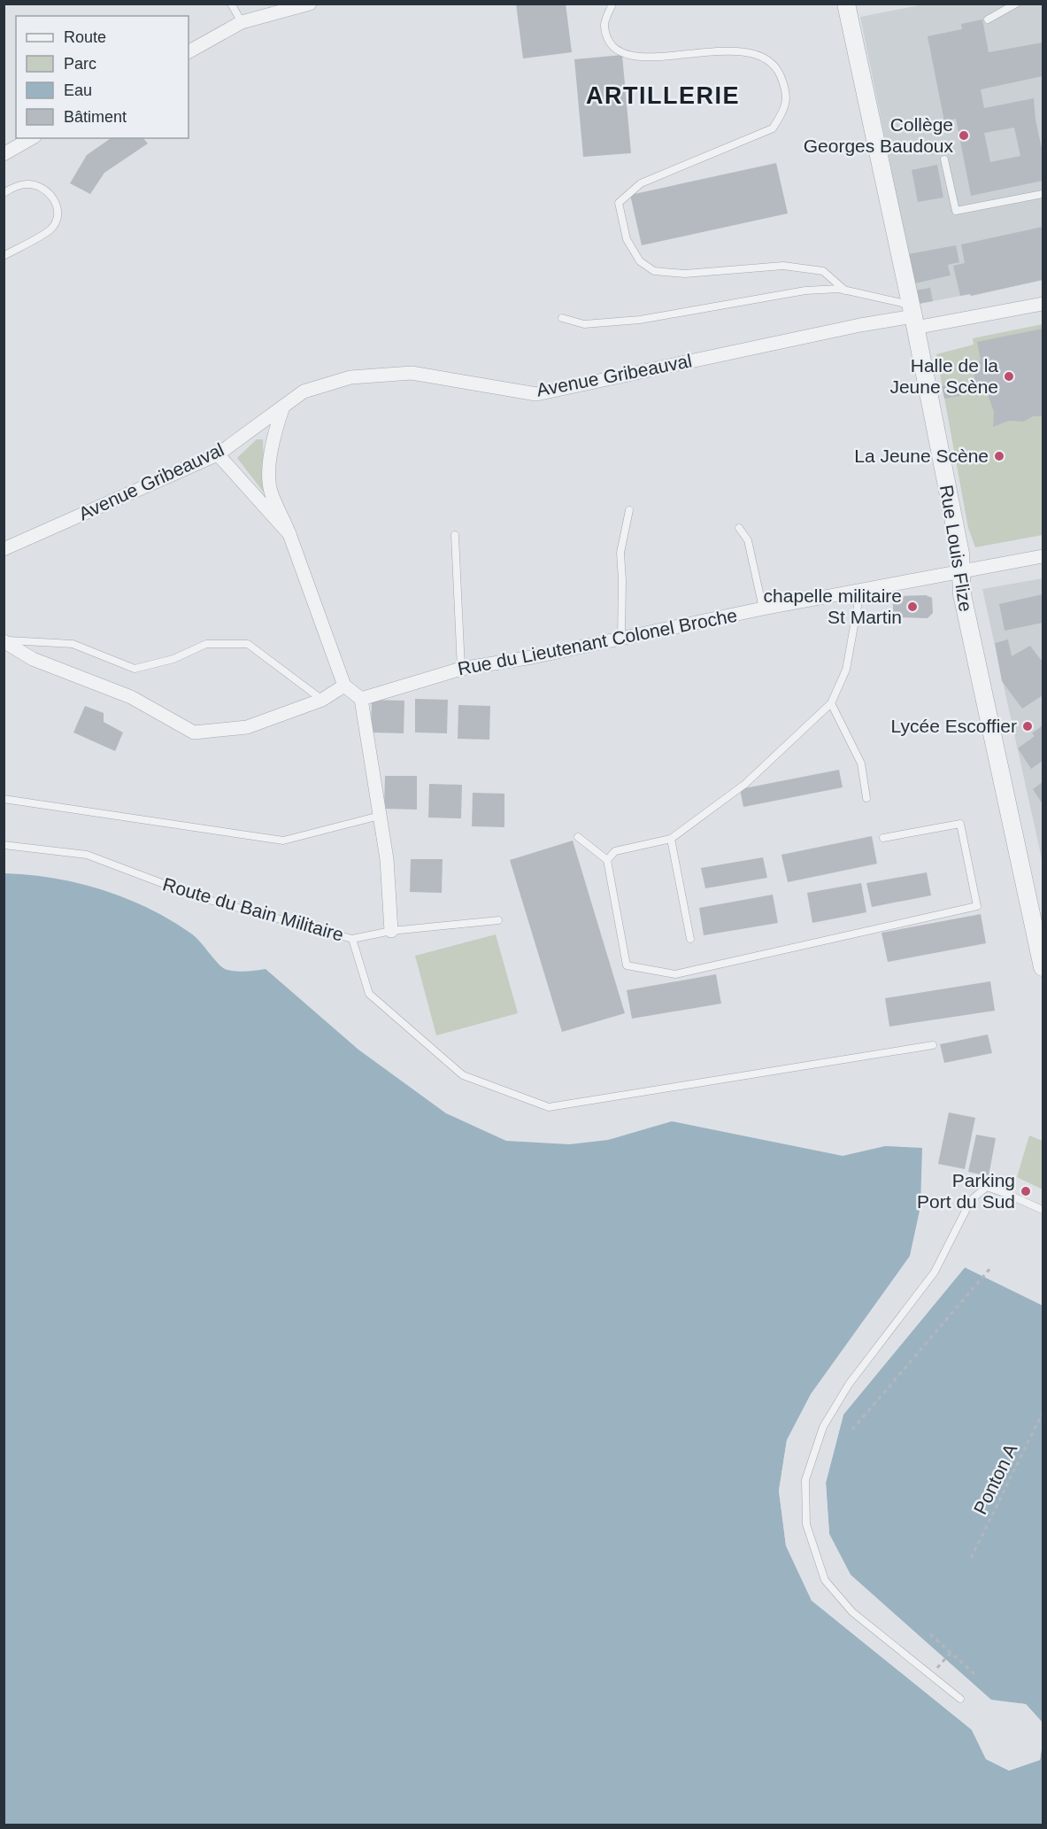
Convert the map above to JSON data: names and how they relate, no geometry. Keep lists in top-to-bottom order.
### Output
{
  "streets": {
    "street": ["Avenue Gribeauval", "Rue Louis Flize", "Rue du Lieutenant Colonel Broche"],
    "lane": ["Route du Bain Militaire"],
    "path": ["Ponton A"]
  },
  "crossings": [
    ["Avenue Gribeauval", "Rue Louis Flize"],
    ["Rue Louis Flize", "Rue du Lieutenant Colonel Broche"]
  ],
  "districts": ["ARTILLERIE"],
  "places": [
    "Collège Georges Baudoux",
    "Halle de la Jeune Scène",
    "La Jeune Scène",
    "chapelle militaire St Martin",
    "Lycée Escoffier",
    "Parking Port du Sud"
  ],
  "legend": [
    "Route",
    "Parc",
    "Eau",
    "Bâtiment"
  ]
}
